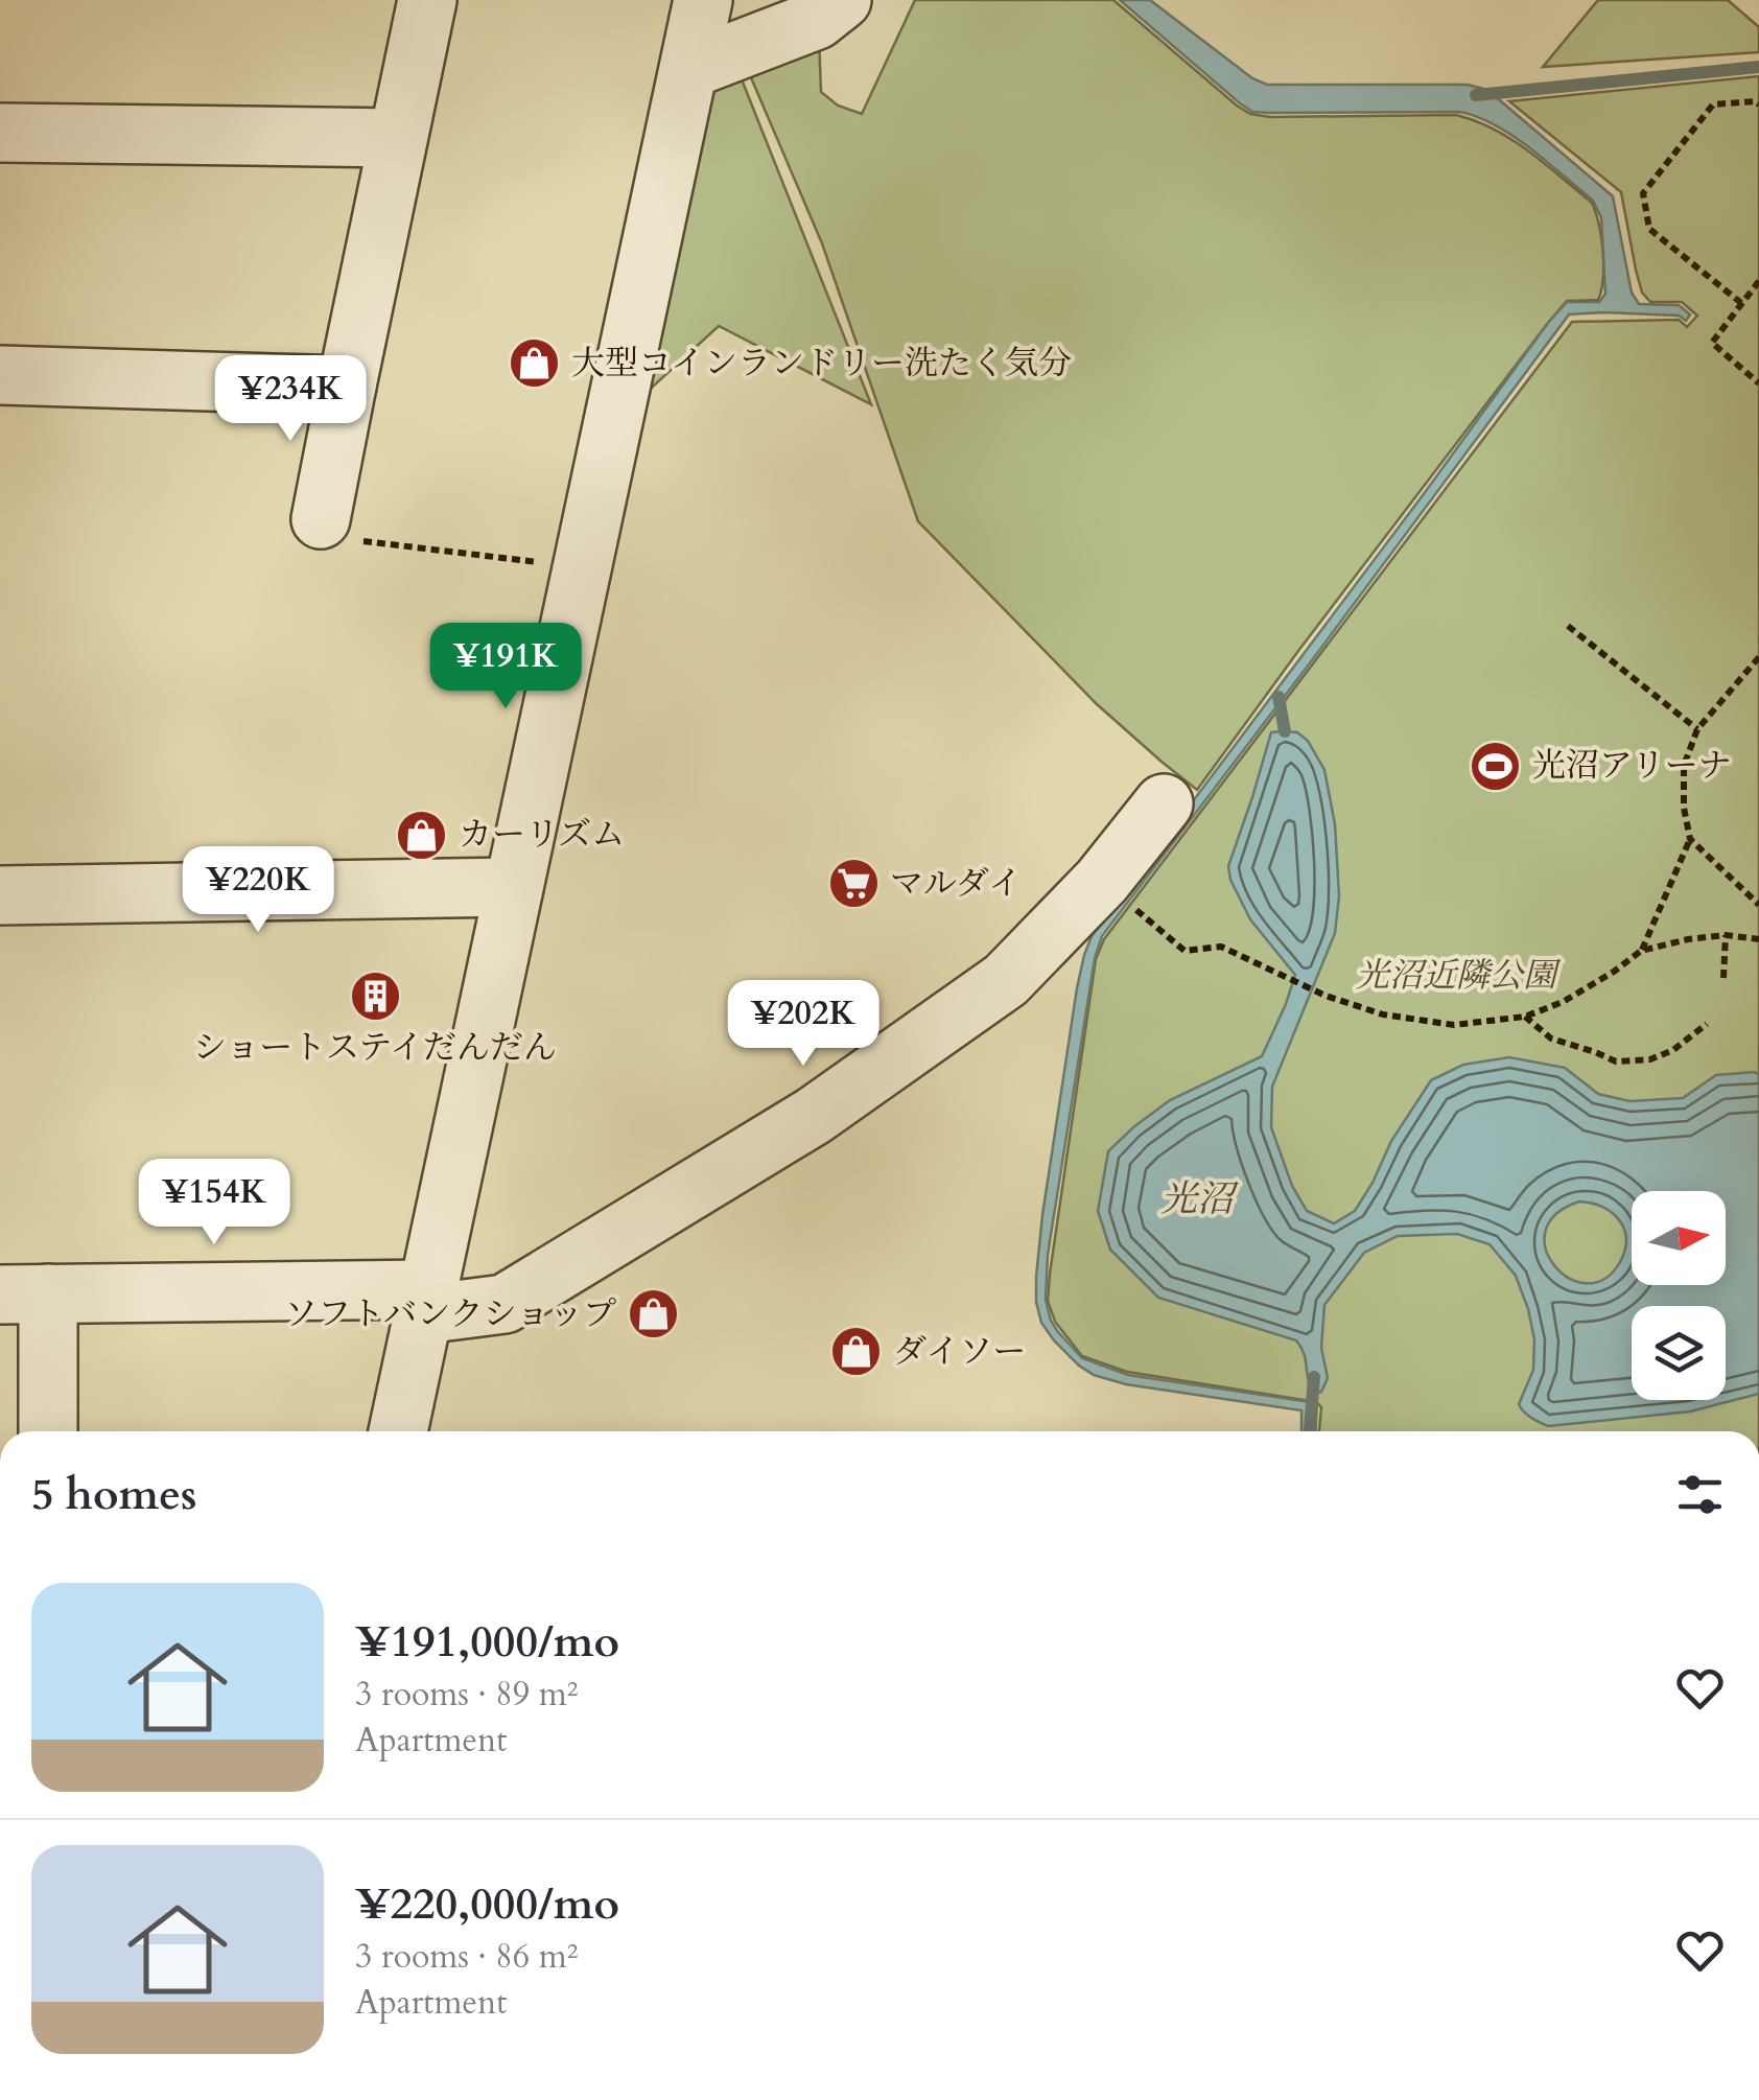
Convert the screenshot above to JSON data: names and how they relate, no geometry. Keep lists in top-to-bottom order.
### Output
{
  "water": ["光沼"],
  "parks": ["光沼近隣公園"],
  "places": {
    "shop": [
      "大型コインランドリー洗たく気分",
      "カーリズム",
      "ソフトバンクショップ",
      "ダイソー"
    ],
    "sports": ["光沼アリーナ"],
    "supermarket": ["マルダイ"],
    "building": ["ショートステイだんだん"]
  },
  "north": "right",
  "page": {
    "price": [
      "¥234K",
      "¥191K",
      "¥220K",
      "¥202K",
      "¥154K"
    ],
    "heading": "5 homes",
    "list": [
      {
        "name": "¥191,000/mo",
        "note": "3 rooms · 89 m² · Apartment"
      },
      {
        "name": "¥220,000/mo",
        "note": "3 rooms · 86 m² · Apartment"
      }
    ]
  }
}
